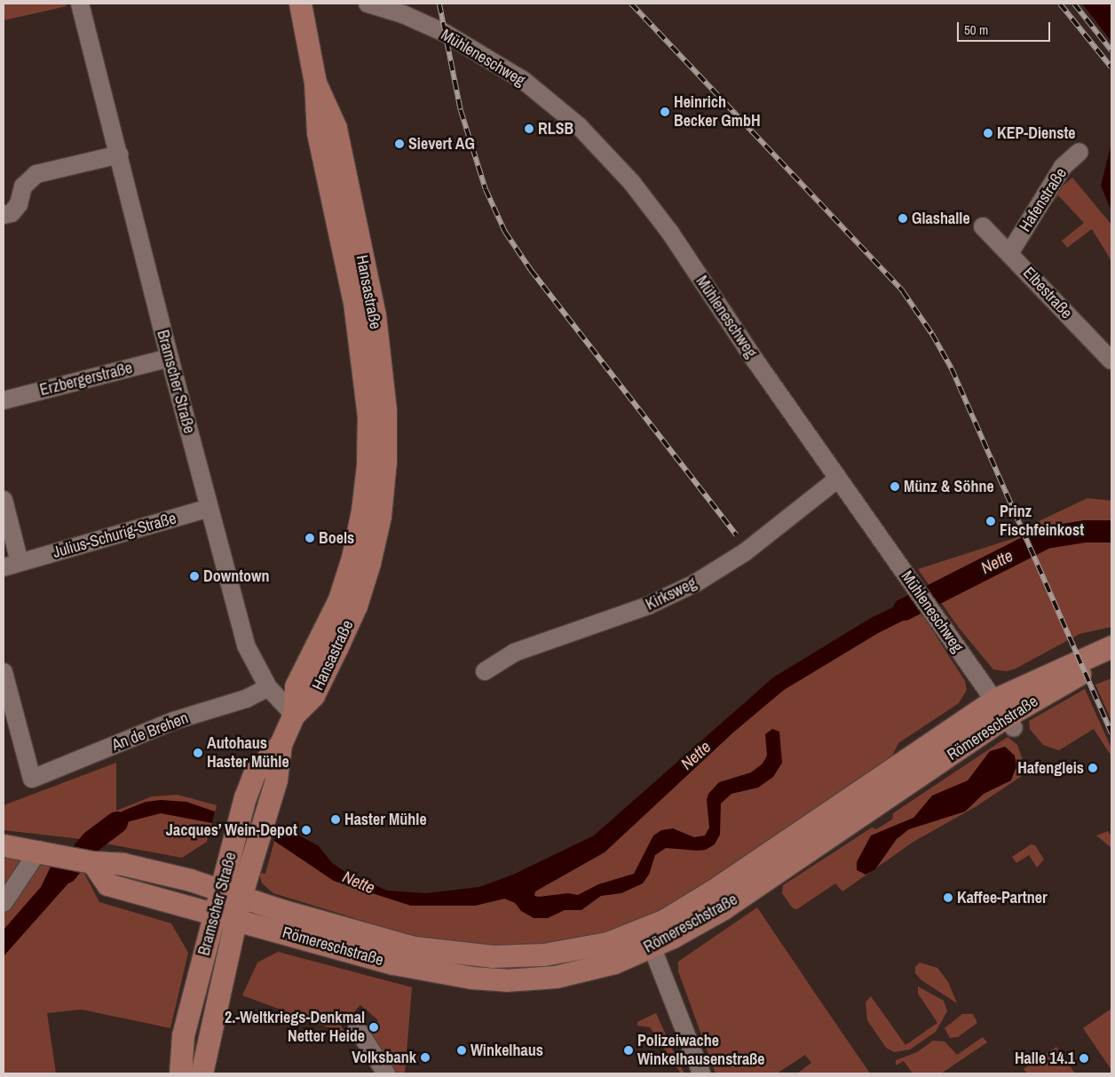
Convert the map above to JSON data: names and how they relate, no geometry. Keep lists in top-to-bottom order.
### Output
{
  "streets": {
    "main road": ["Hansastraße", "Bramscher Straße", "Römereschstraße"],
    "street": [
      "Mühleneschweg",
      "Hafenstraße",
      "Elbestraße",
      "Erzbergerstraße",
      "Julius-Schurig-Straße",
      "Kirksweg",
      "An de Brehen"
    ]
  },
  "crossings": [
    ["Mühleneschweg", "Kirksweg"],
    ["Mühleneschweg", "Römereschstraße"],
    ["Hafenstraße", "Elbestraße"],
    ["Hansastraße", "Bramscher Straße"],
    ["Erzbergerstraße", "Bramscher Straße"],
    ["Bramscher Straße", "Julius-Schurig-Straße"],
    ["Bramscher Straße", "Römereschstraße"],
    ["Bramscher Straße", "An de Brehen"]
  ],
  "water": ["Nette"],
  "places": [
    "Heinrich Becker GmbH",
    "RLSB",
    "KEP-Dienste",
    "Sievert AG",
    "Glashalle",
    "Münz & Söhne",
    "Prinz Fischfeinkost",
    "Boels",
    "Downtown",
    "Autohaus Haster Mühle",
    "Hafengleis",
    "Haster Mühle",
    "Jacques’ Wein-Depot",
    "Kaffee-Partner",
    "2.-Weltkriegs-Denkmal Netter Heide",
    "Winkelhaus",
    "Polizeiwache Winkelhausenstraße",
    "Volksbank",
    "Halle 14.1"
  ],
  "scale_bar": "50 m"
}
